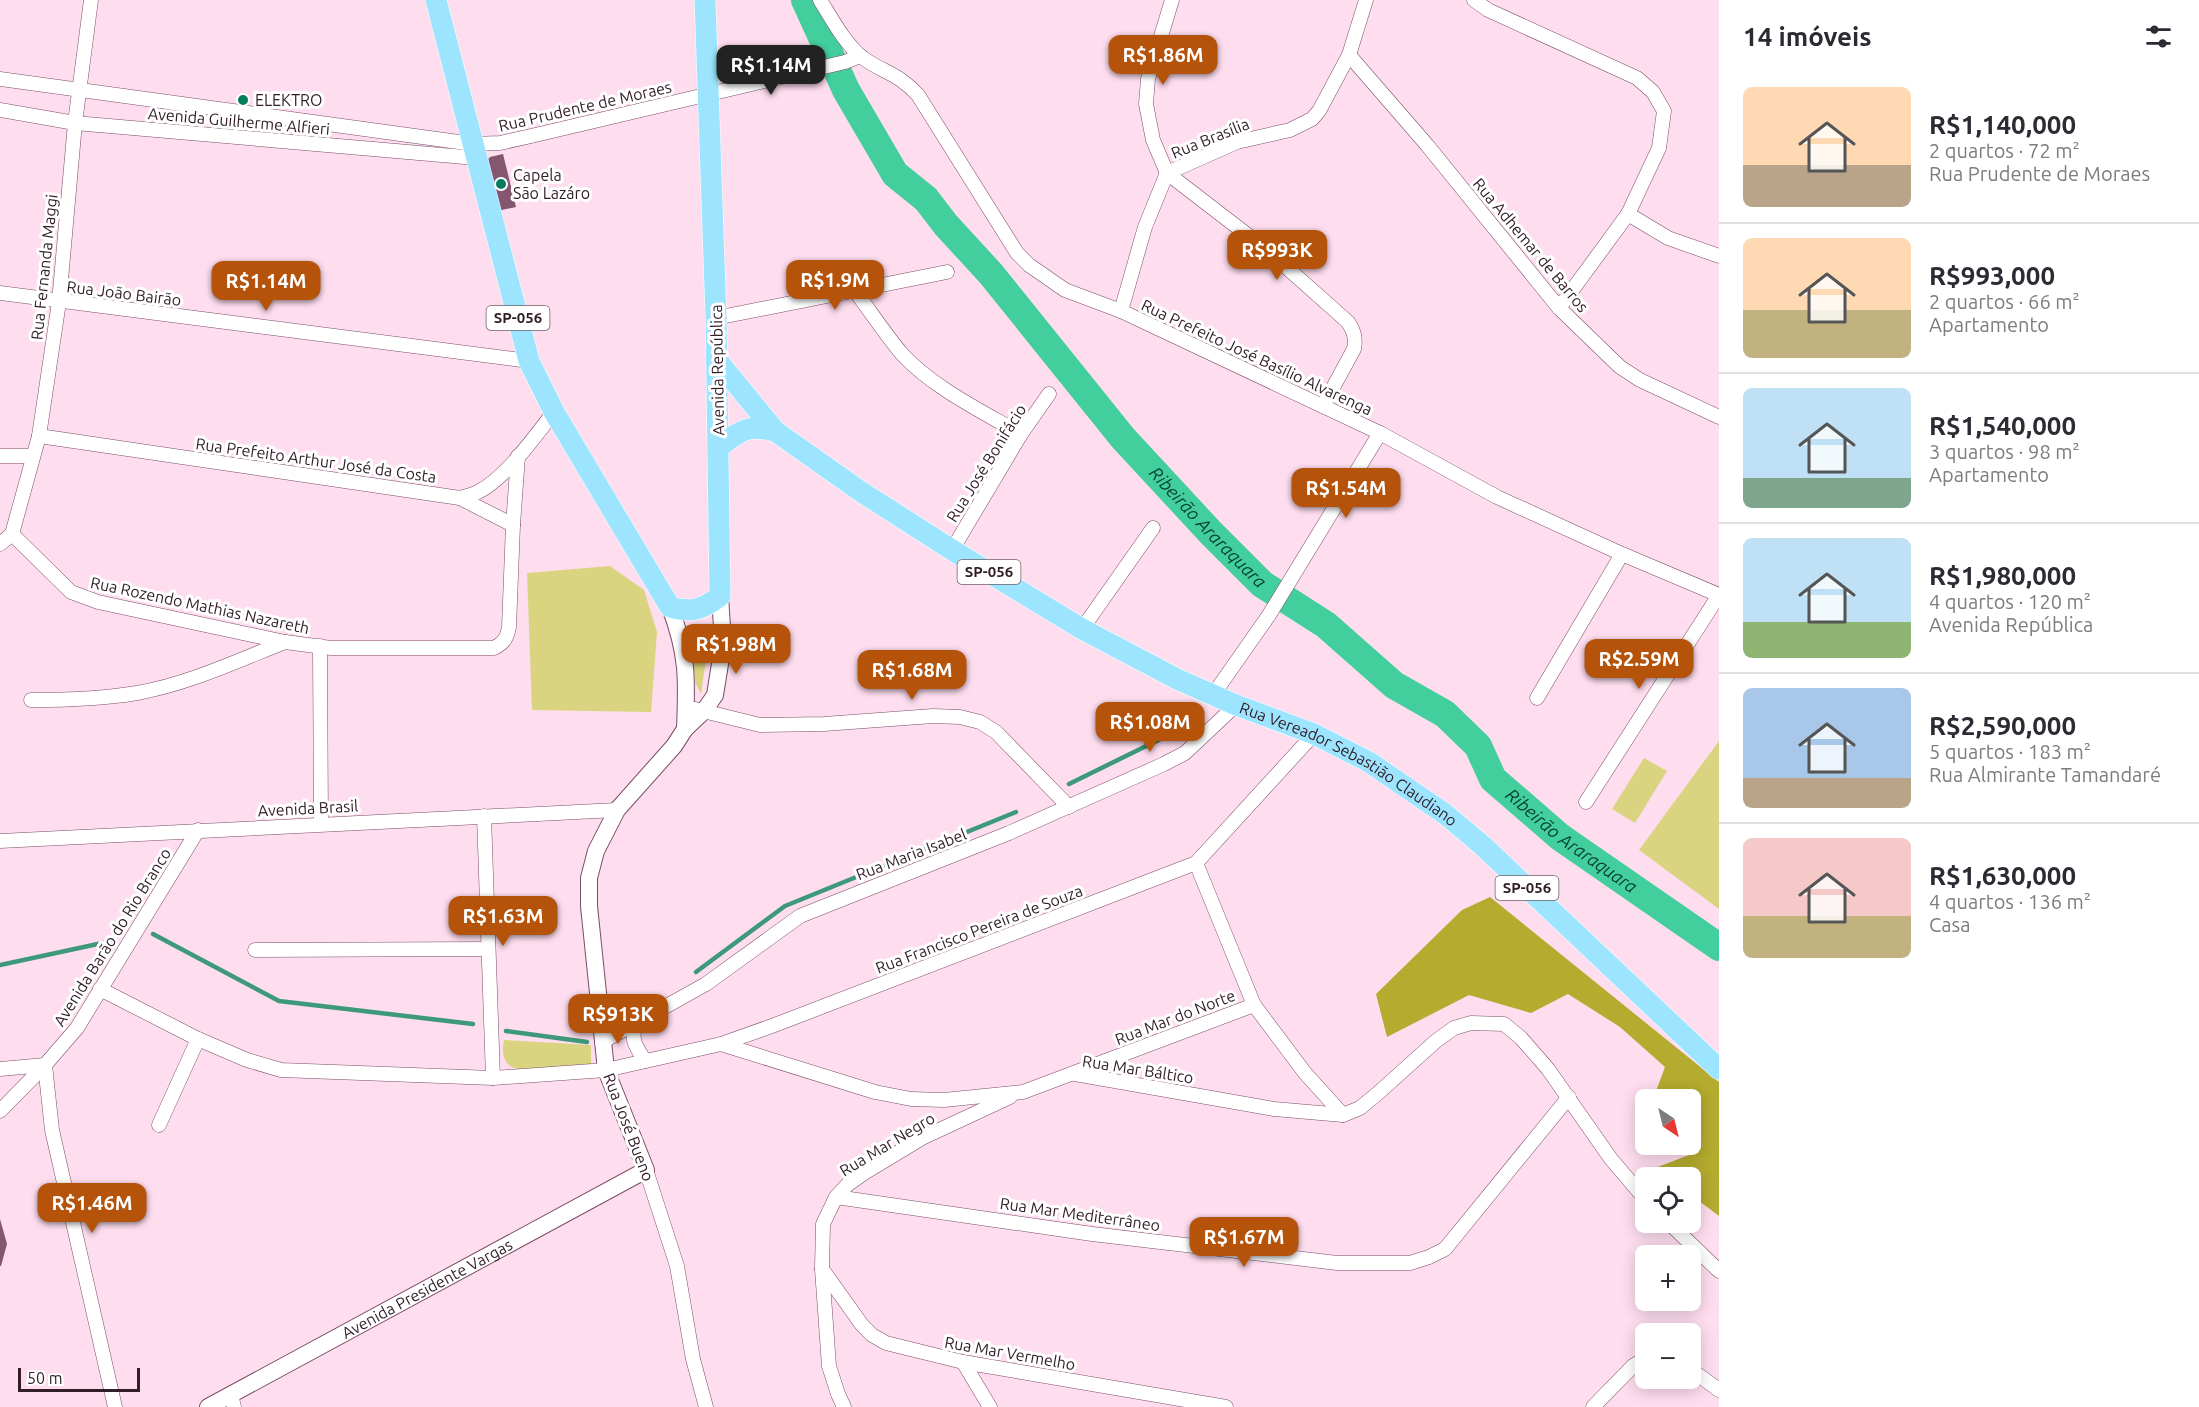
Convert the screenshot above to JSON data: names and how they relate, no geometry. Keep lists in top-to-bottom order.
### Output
{
  "streets": {
    "main road": ["SP-056", "Avenida República", "Rua Vereador Sebastião Claudiano"],
    "street": [
      "Rua Prudente de Moraes",
      "Avenida Guilherme Alfieri",
      "Rua Brasília",
      "Rua Adhemar de Barros",
      "Rua Fernanda Maggi",
      "Rua João Bairão",
      "Rua Prefeito José Basílio Alvarenga",
      "Rua Prefeito Arthur José da Costa",
      "Rua José Bonifácio",
      "Rua Rozendo Mathias Nazareth",
      "Avenida Brasil",
      "Rua Maria Isabel",
      "Rua Francisco Pereira de Souza",
      "Avenida Barão do Rio Branco",
      "Rua Mar do Norte",
      "Rua Mar Báltico",
      "Rua José Bueno",
      "Rua Mar Negro",
      "Rua Mar Mediterrâneo",
      "Avenida Presidente Vargas",
      "Rua Mar Vermelho"
    ]
  },
  "crossings": [
    ["Rua Prudente de Moraes", "Avenida Guilherme Alfieri"],
    ["Rua Prudente de Moraes", "SP-056"],
    ["Rua Prudente de Moraes", "Rua Prefeito José Basílio Alvarenga"],
    ["Rua Prudente de Moraes", "Avenida República"],
    ["Avenida Guilherme Alfieri", "Rua Fernanda Maggi"],
    ["Avenida Guilherme Alfieri", "SP-056"],
    ["Rua Brasília", "Rua Adhemar de Barros"],
    ["Rua Brasília", "Rua Prefeito José Basílio Alvarenga"],
    ["Rua Fernanda Maggi", "Rua João Bairão"],
    ["Rua Fernanda Maggi", "Rua Prefeito Arthur José da Costa"],
    ["Rua Fernanda Maggi", "Rua Rozendo Mathias Nazareth"],
    ["Rua João Bairão", "SP-056"],
    ["SP-056", "Avenida República"],
    ["SP-056", "Rua Vereador Sebastião Claudiano"],
    ["Avenida República", "Rua José Bueno"],
    ["Rua Prefeito Arthur José da Costa", "Rua Rozendo Mathias Nazareth"],
    ["Rua José Bonifácio", "Rua Vereador Sebastião Claudiano"],
    ["Rua Vereador Sebastião Claudiano", "Rua Maria Isabel"],
    ["Rua Vereador Sebastião Claudiano", "Rua Francisco Pereira de Souza"],
    ["Avenida Brasil", "Avenida Barão do Rio Branco"],
    ["Avenida Brasil", "Rua José Bueno"],
    ["Rua Maria Isabel", "Rua José Bueno"],
    ["Rua Francisco Pereira de Souza", "Avenida Barão do Rio Branco"],
    ["Rua Francisco Pereira de Souza", "Rua Mar Báltico"],
    ["Rua Francisco Pereira de Souza", "Rua José Bueno"],
    ["Rua Mar do Norte", "Rua Mar Báltico"],
    ["Rua Mar Báltico", "Rua Mar Negro"],
    ["Rua José Bueno", "Avenida Presidente Vargas"],
    ["Rua Mar Negro", "Rua Mar Mediterrâneo"],
    ["Rua Mar Negro", "Rua Mar Vermelho"]
  ],
  "water": ["Ribeirão Araraquara"],
  "places": ["ELEKTRO", "Capela São Lazáro"],
  "scale_bar": "50 m",
  "north": "bottom right",
  "page": {
    "heading": "14 imóveis",
    "price": [
      "R$1.86M",
      "R$1.14M",
      "R$993K",
      "R$1.9M",
      "R$1.14M",
      "R$1.54M",
      "R$1.98M",
      "R$2.59M",
      "R$1.68M",
      "R$1.08M",
      "R$1.63M",
      "R$913K",
      "R$1.46M",
      "R$1.67M"
    ],
    "list": [
      {
        "name": "R$1,140,000",
        "note": "2 quartos · 72 m² · Rua Prudente de Moraes"
      },
      {
        "name": "R$993,000",
        "note": "2 quartos · 66 m² · Apartamento"
      },
      {
        "name": "R$1,540,000",
        "note": "3 quartos · 98 m² · Apartamento"
      },
      {
        "name": "R$1,980,000",
        "note": "4 quartos · 120 m² · Avenida República"
      },
      {
        "name": "R$2,590,000",
        "note": "5 quartos · 183 m² · Rua Almirante Tamandaré"
      },
      {
        "name": "R$1,630,000",
        "note": "4 quartos · 136 m² · Casa"
      }
    ],
    "map_buttons": ["+", "−"],
    "scale": "50 m"
  }
}
